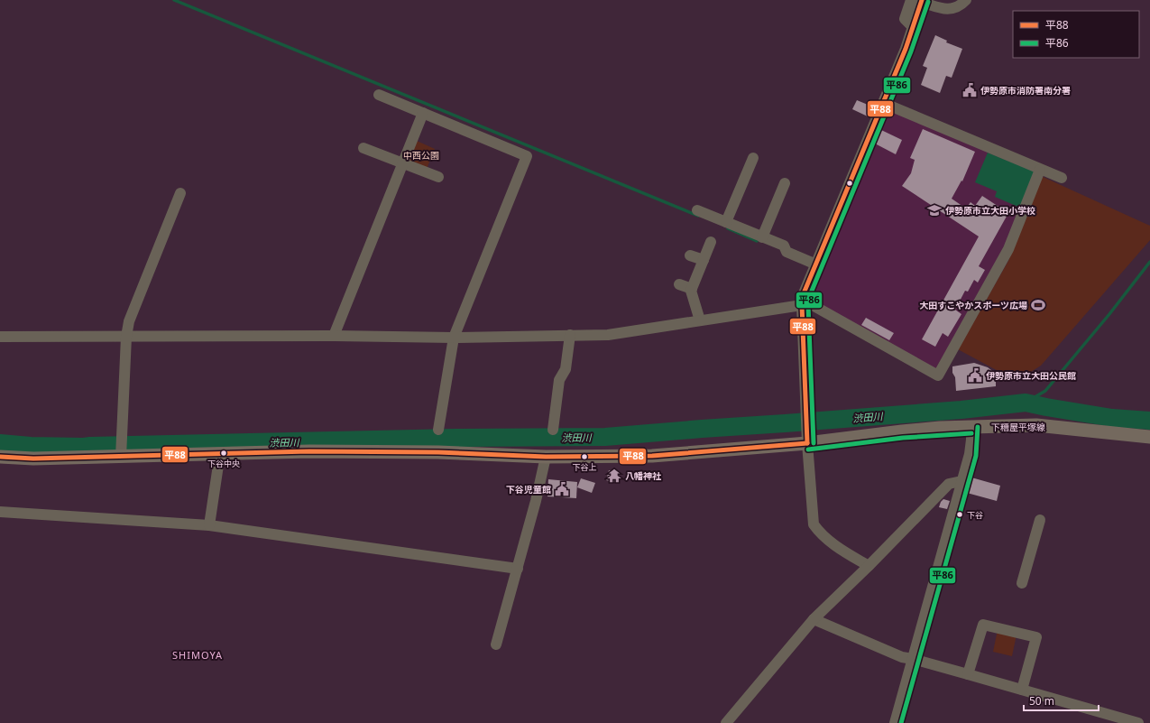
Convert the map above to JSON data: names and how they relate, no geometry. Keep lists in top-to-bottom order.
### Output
{
  "streets": {
    "main road": ["下糟屋平塚線"]
  },
  "districts": ["SHIMOYA"],
  "water": ["渋田川"],
  "parks": ["中西公園"],
  "places": {
    "public building": ["伊勢原市消防署南分署", "伊勢原市立大田公民館", "下谷児童館"],
    "school or university": ["伊勢原市立大田小学校"],
    "sports": ["大田すこやかスポーツ広場"],
    "other": ["下谷中央", "下谷上", "下谷"],
    "temple": ["八幡神社"]
  },
  "lines": ["transit line 平88", "transit line 平86"],
  "legend": ["平88", "平86"],
  "scale_bar": "50 m"
}
